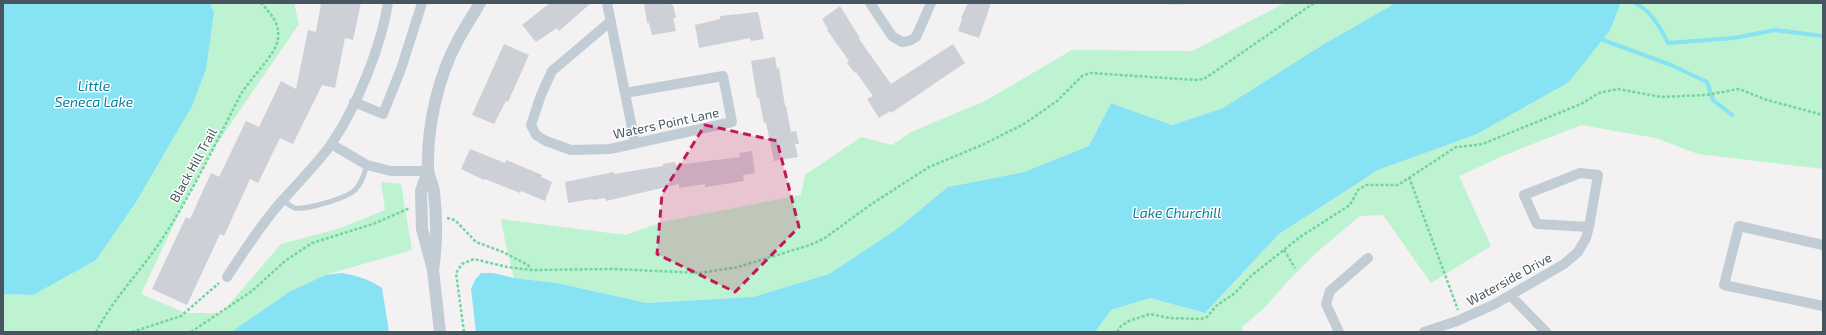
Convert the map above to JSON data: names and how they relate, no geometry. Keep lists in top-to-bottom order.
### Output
{
  "streets": {
    "street": ["Waters Point Lane", "Waterside Drive"],
    "path": ["Black Hill Trail"]
  },
  "water": ["Little Seneca Lake", "Lake Churchill"]
}
